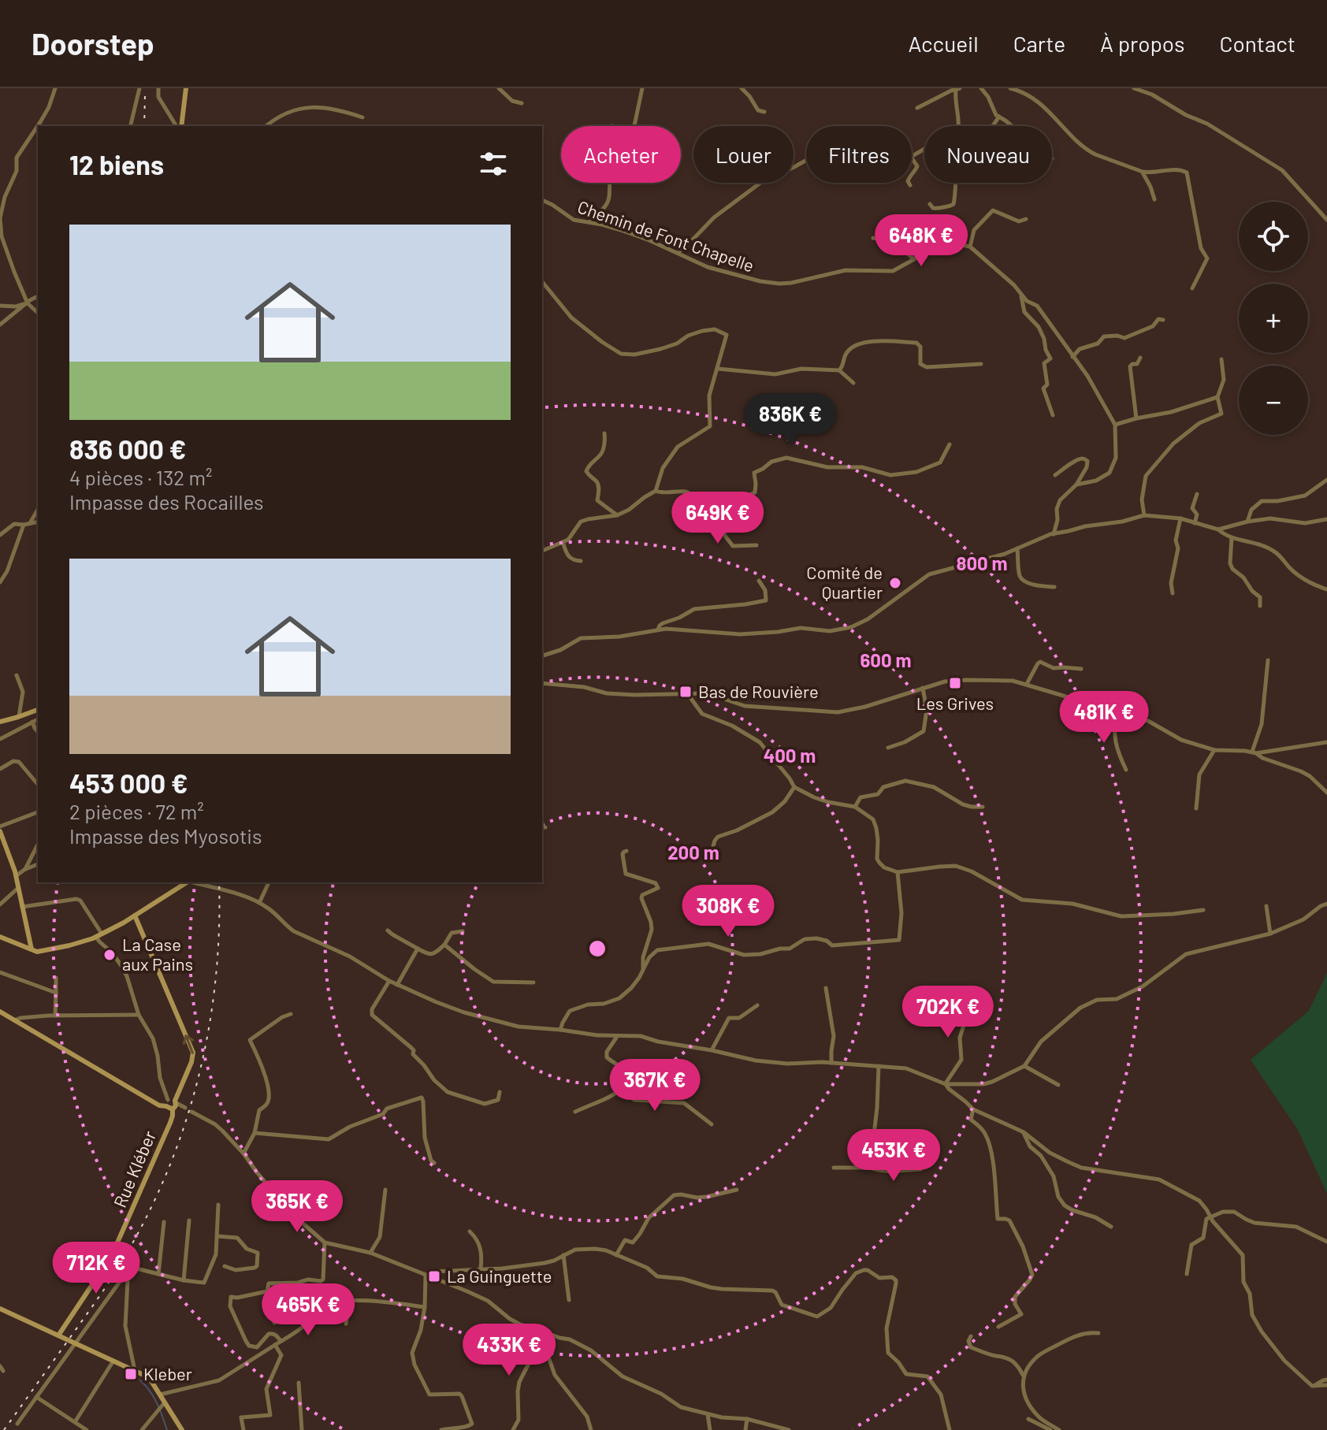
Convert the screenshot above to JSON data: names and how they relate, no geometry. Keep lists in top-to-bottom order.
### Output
{
  "streets": {
    "street": ["Chemin de Font Chapelle", "Rue Kléber"]
  },
  "places": {
    "other": ["Comité de Quartier", "La Case aux Pains"],
    "transit": [
      "Les Grives",
      "Bas de Rouvière",
      "La Guinguette",
      "Kleber"
    ]
  },
  "page": {
    "header": "Doorstep",
    "nav": [
      "Accueil",
      "Carte",
      "À propos",
      "Contact"
    ],
    "chip": [
      "Acheter",
      "Louer",
      "Filtres",
      "Nouveau"
    ],
    "heading": "12 biens",
    "map_buttons": ["+", "−"],
    "list": [
      {
        "name": "836 000 €",
        "note": "4 pièces · 132 m² · Impasse des Rocailles"
      },
      {
        "name": "453 000 €",
        "note": "2 pièces · 72 m² · Impasse des Myosotis"
      }
    ],
    "price": [
      "648K €",
      "836K €",
      "649K €",
      "481K €",
      "308K €",
      "702K €",
      "367K €",
      "453K €",
      "365K €",
      "712K €",
      "465K €",
      "433K €"
    ]
  },
  "rings": [
    "800 m",
    "600 m",
    "400 m",
    "200 m"
  ]
}
